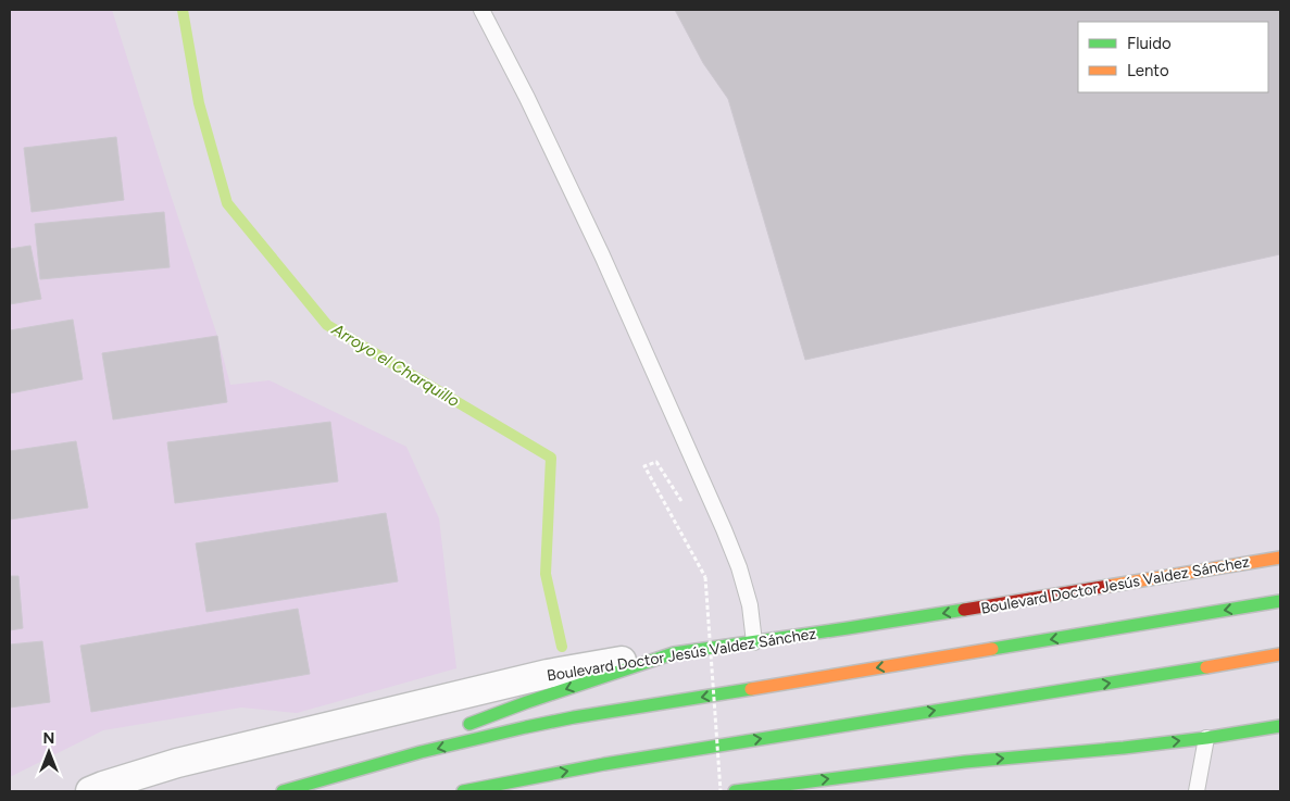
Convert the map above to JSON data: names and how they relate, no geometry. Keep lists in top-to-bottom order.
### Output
{
  "streets": {
    "main road": ["Boulevard Doctor Jesús Valdez Sánchez"]
  },
  "water": ["Arroyo el Charquillo"],
  "legend": ["Fluido", "Lento"],
  "north": "top"
}
